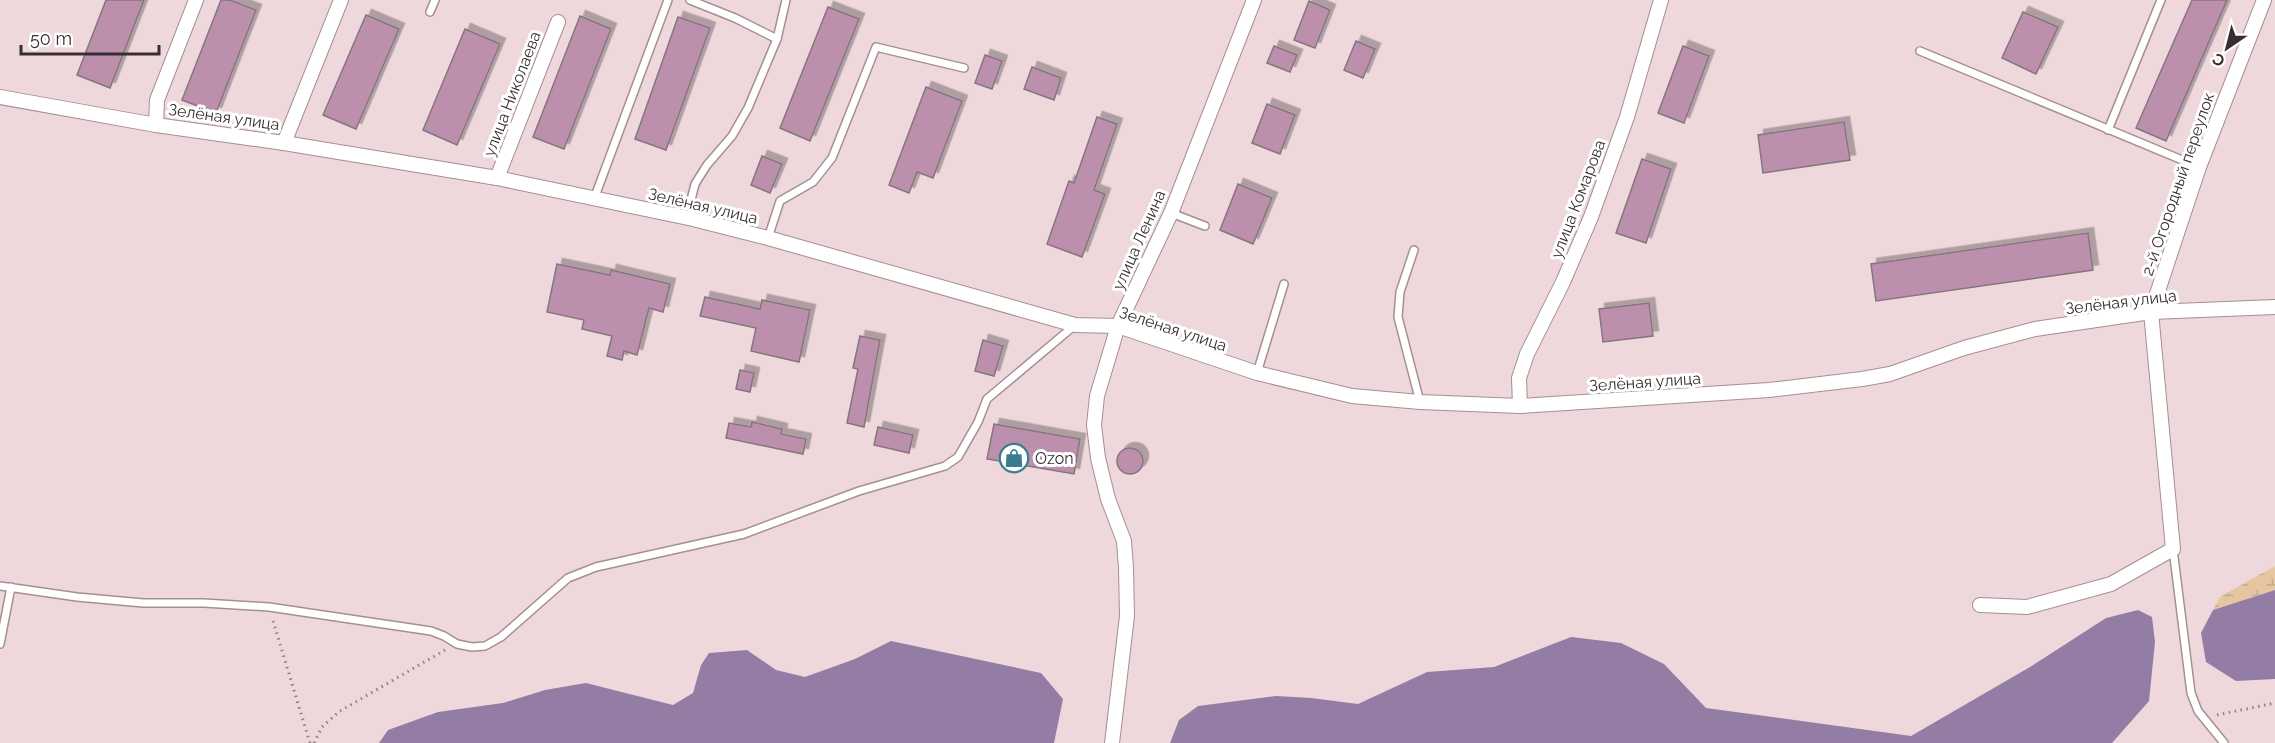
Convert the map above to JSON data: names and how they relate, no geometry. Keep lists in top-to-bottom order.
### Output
{
  "streets": {
    "street": [
      "улица Николаева",
      "Зелёная улица",
      "2-й Огородный переулок",
      "улица Комарова",
      "улица Ленина"
    ]
  },
  "crossings": [
    ["улица Николаева", "Зелёная улица"],
    ["Зелёная улица", "2-й Огородный переулок"],
    ["Зелёная улица", "улица Комарова"],
    ["Зелёная улица", "улица Ленина"]
  ],
  "places": {
    "shop": ["Ozon"]
  },
  "scale_bar": "50 m",
  "north": "bottom left"
}
